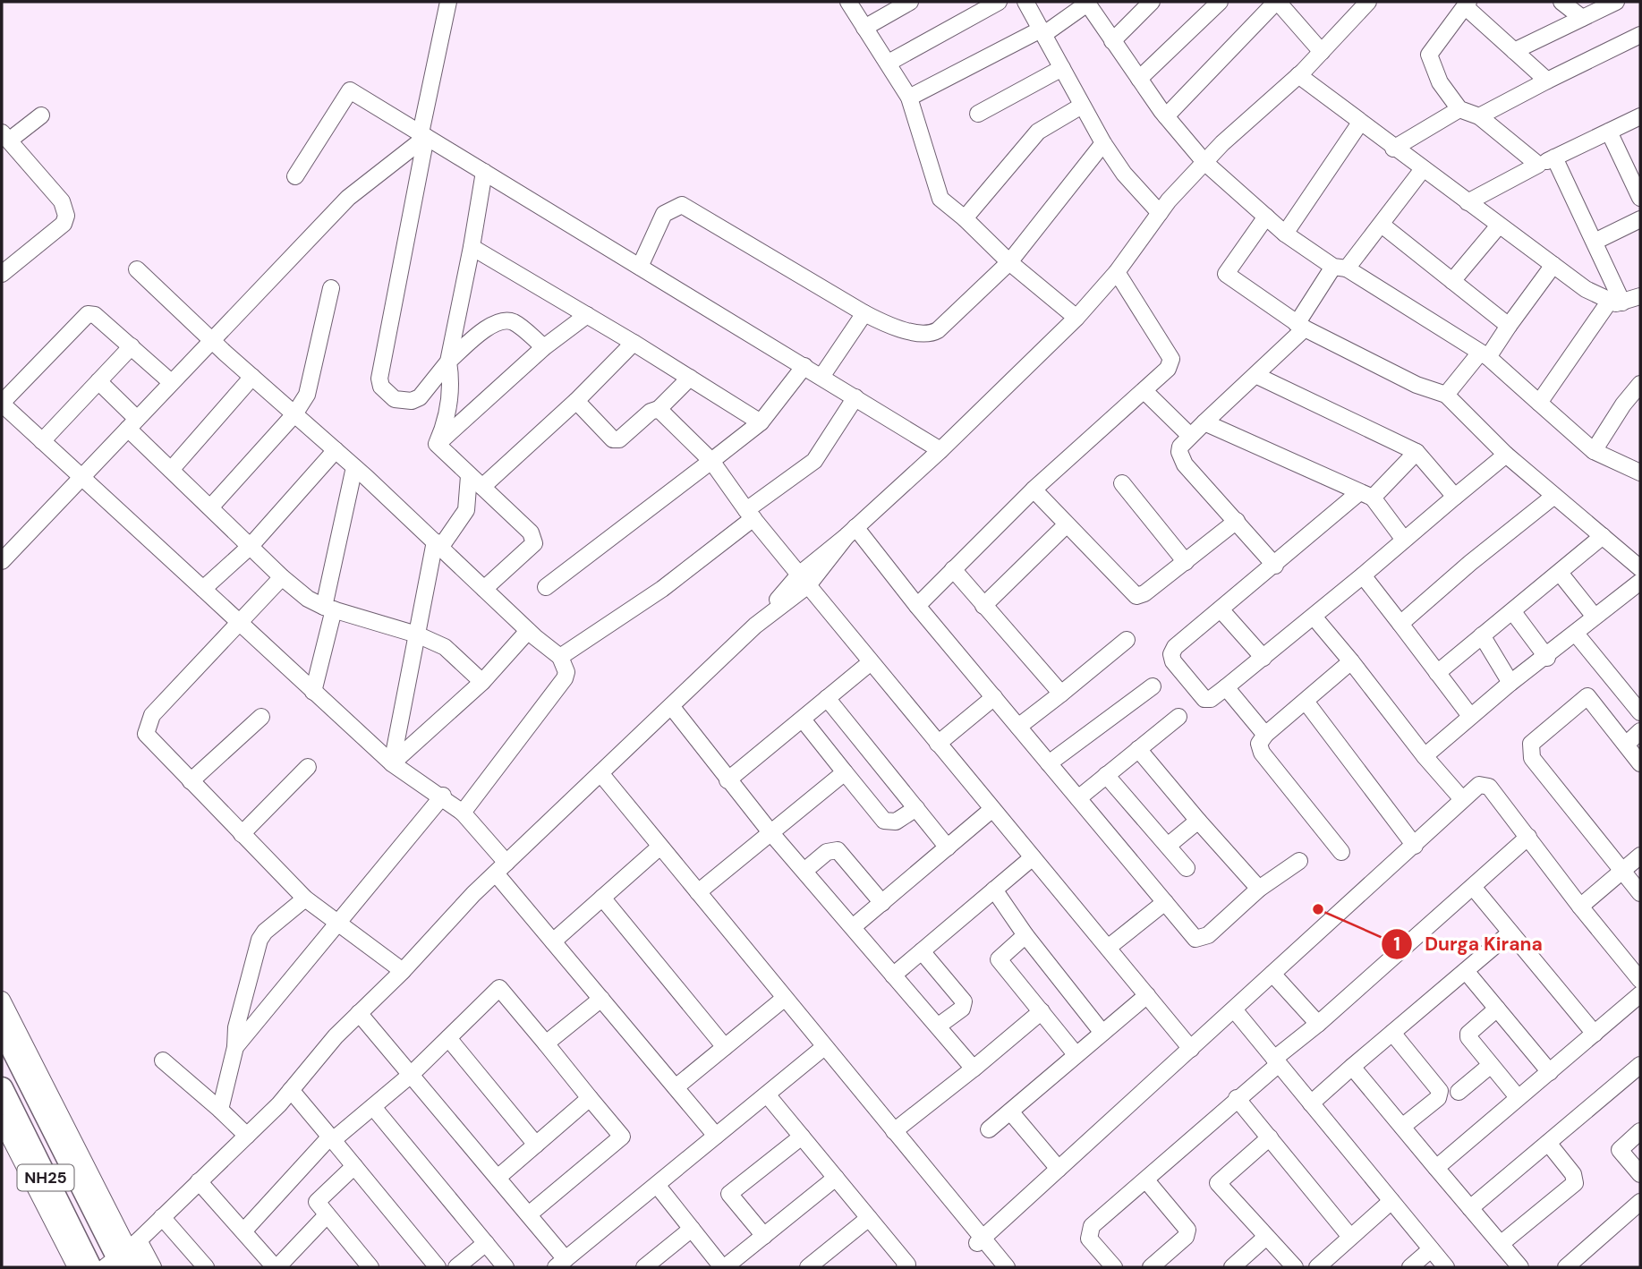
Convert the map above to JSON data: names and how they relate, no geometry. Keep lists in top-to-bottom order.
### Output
{
  "streets": {
    "highway": ["NH25"]
  },
  "places": ["Durga Kirana"]
}
